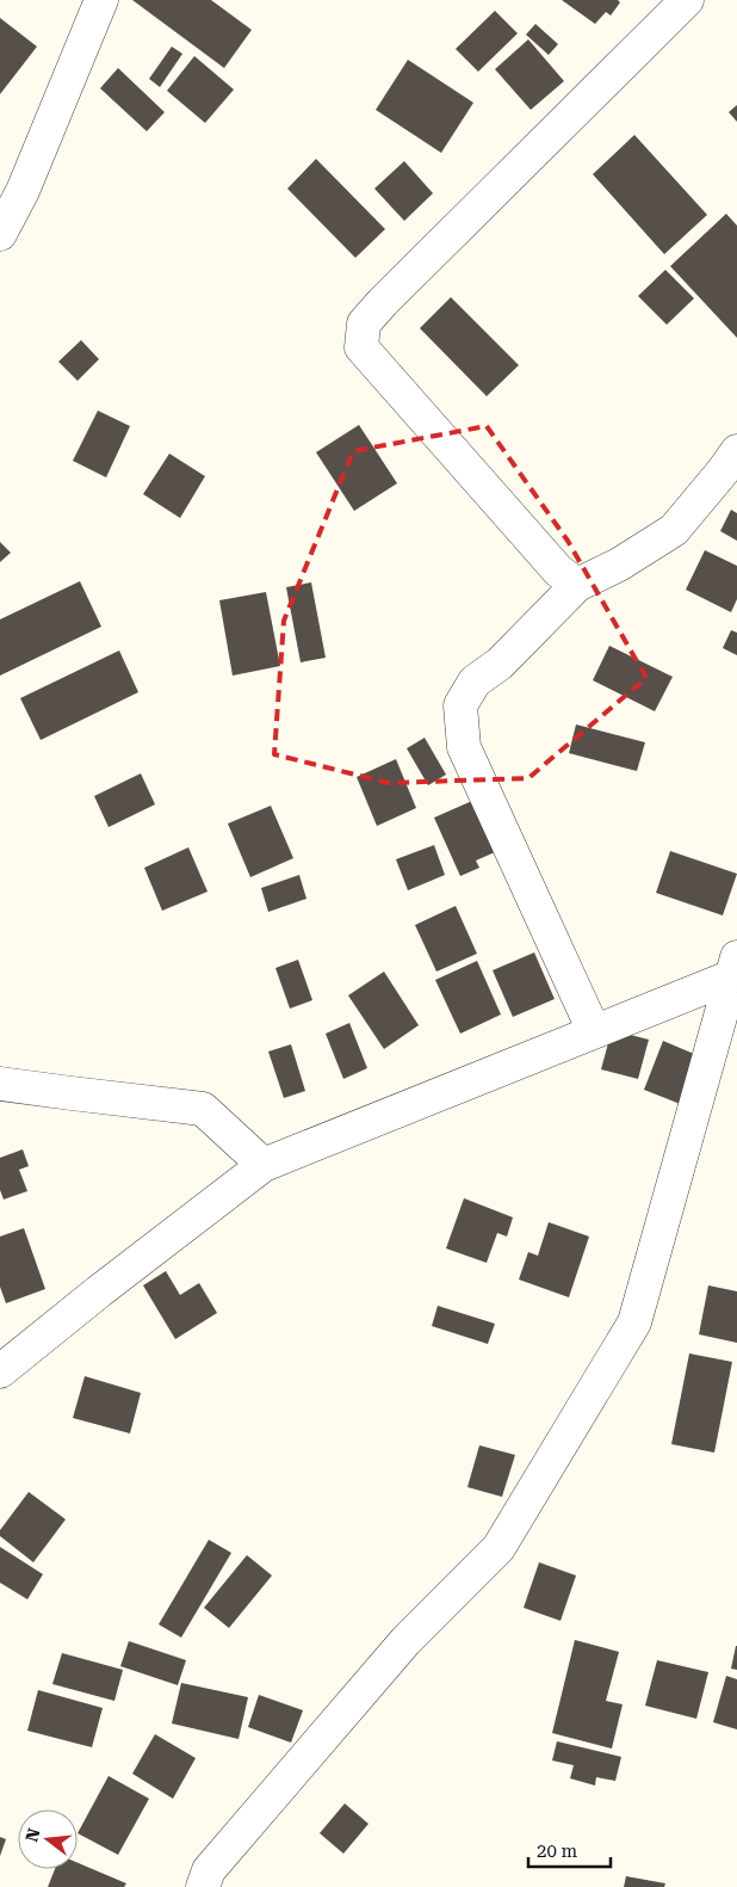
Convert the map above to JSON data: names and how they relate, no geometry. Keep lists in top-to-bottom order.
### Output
{
  "scale_bar": "20 m",
  "north": "left"
}
